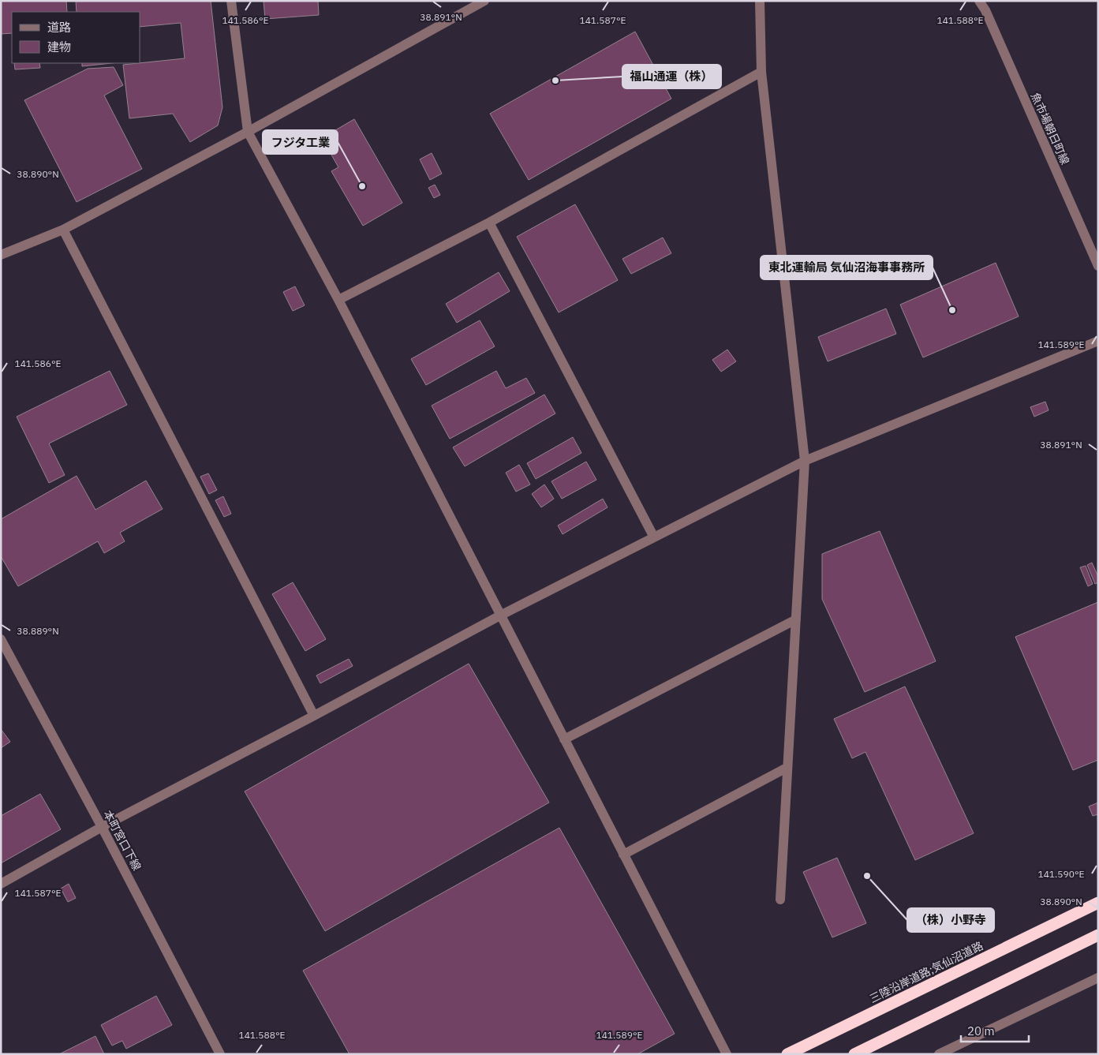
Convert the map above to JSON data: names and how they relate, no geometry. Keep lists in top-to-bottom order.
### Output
{
  "streets": {
    "highway": ["三陸沿岸道路;気仙沼道路"],
    "street": ["魚市場朝日町線", "本町宮口下線"]
  },
  "places": [
    "福山通運（株）",
    "フジタ工業",
    "東北運輸局 気仙沼海事事務所",
    "（株）小野寺"
  ],
  "legend": ["道路", "建物"],
  "scale_bar": "20 m",
  "coordinates": [
    "38.891°N",
    "141.586°E",
    "141.587°E",
    "141.588°E",
    "38.890°N",
    "141.589°E",
    "38.889°N",
    "141.590°E"
  ]
}
